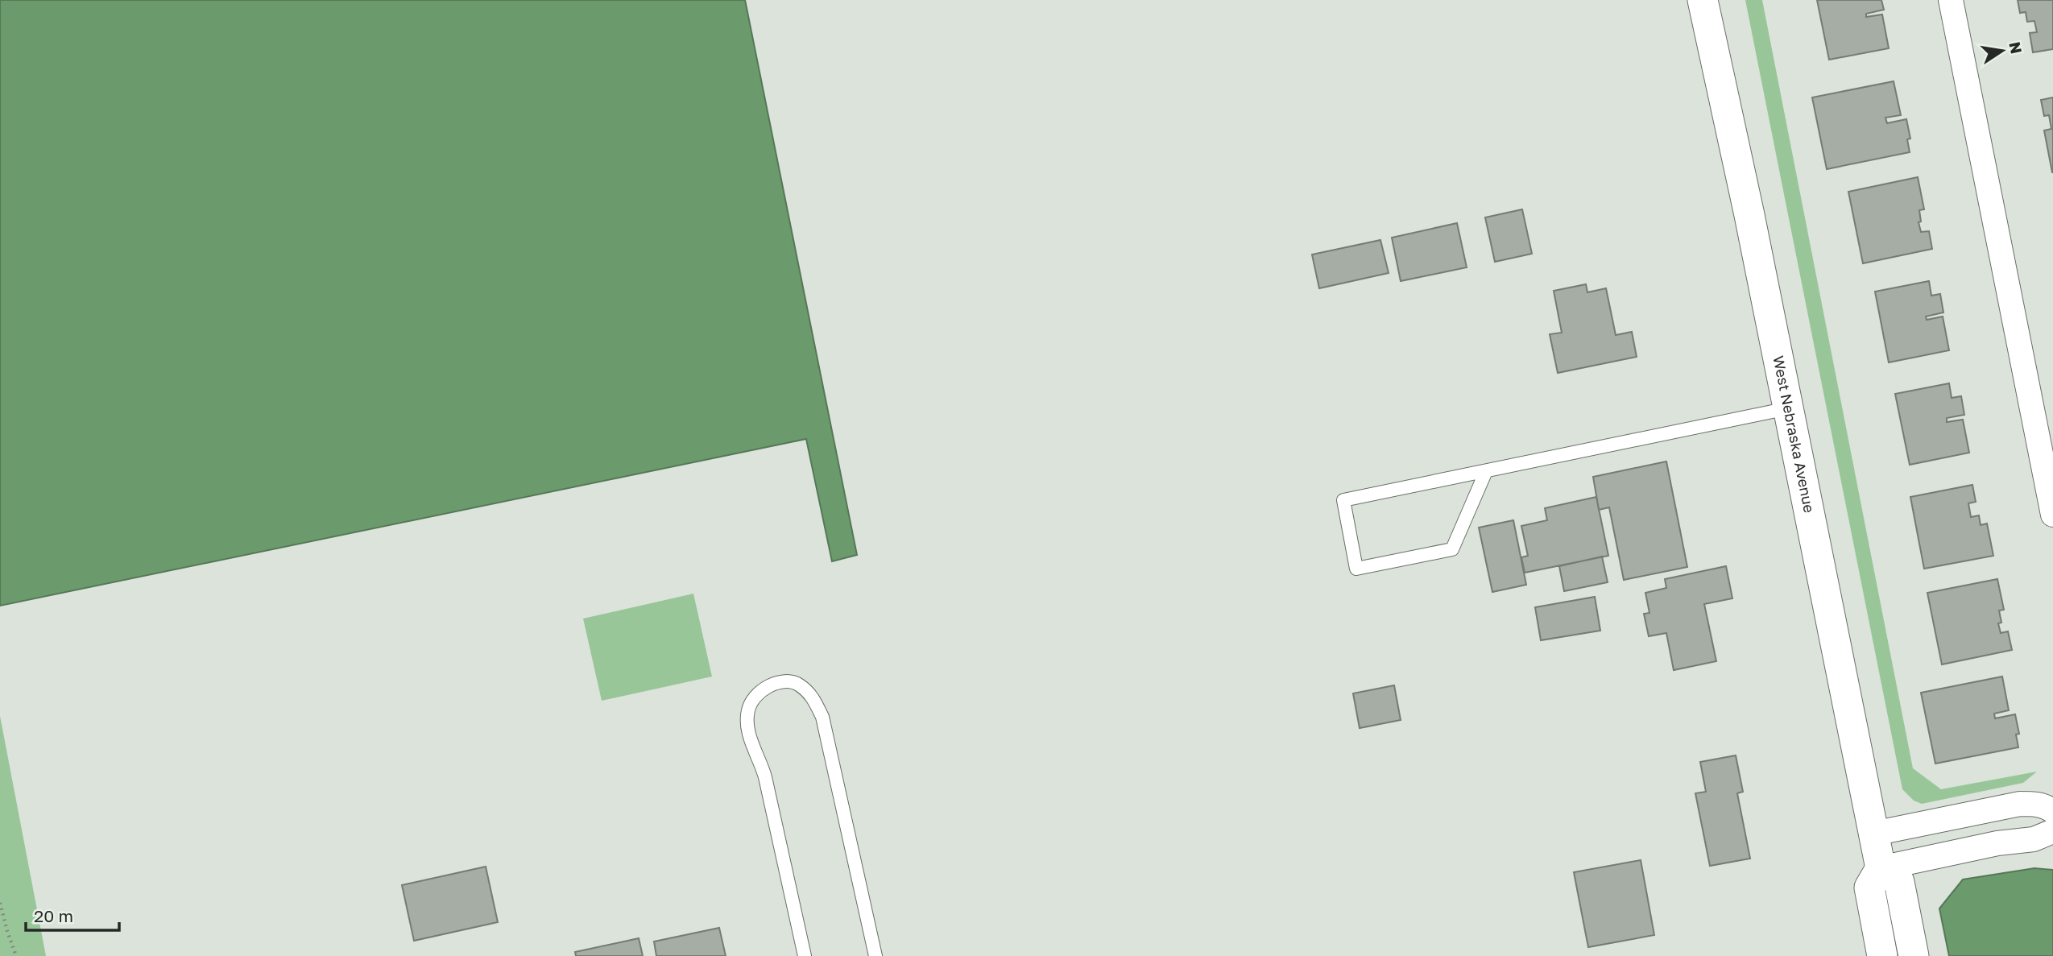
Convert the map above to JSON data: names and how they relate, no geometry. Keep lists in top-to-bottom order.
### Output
{
  "streets": {
    "street": ["West Nebraska Avenue"]
  },
  "scale_bar": "20 m",
  "north": "right"
}
